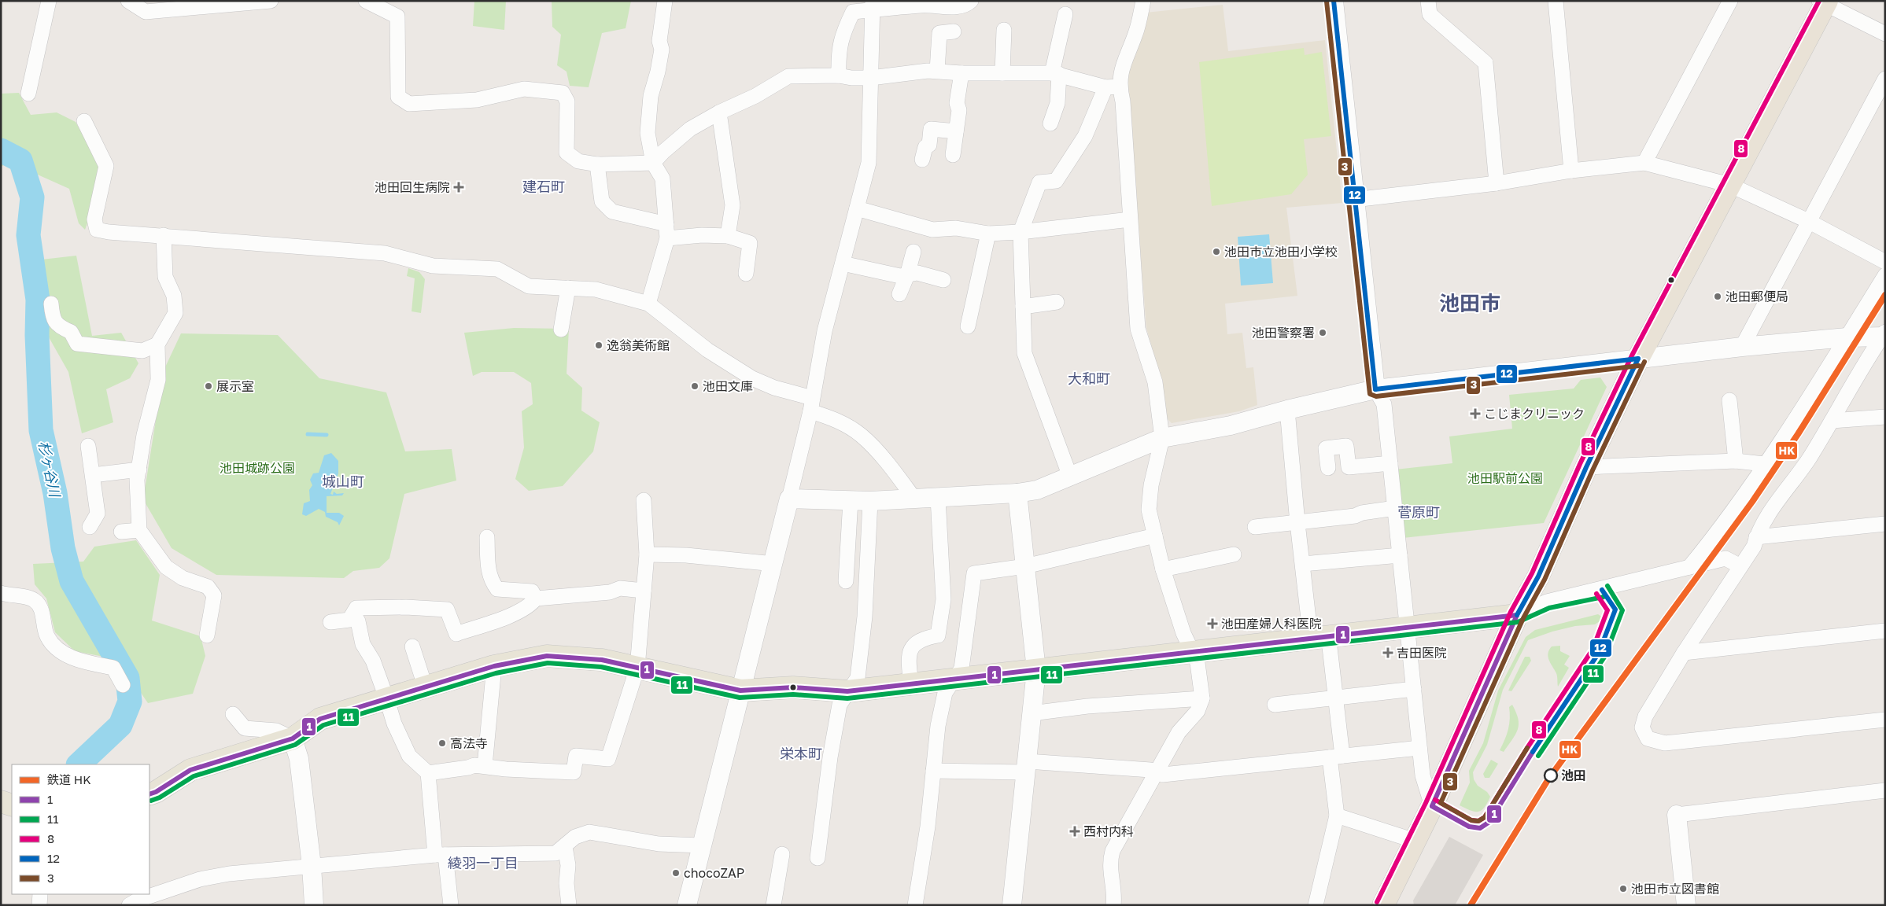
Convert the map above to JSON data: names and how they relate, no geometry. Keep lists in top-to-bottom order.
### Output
{
  "districts": [
    "建石町",
    "池田市",
    "大和町",
    "城山町",
    "菅原町",
    "栄本町",
    "綾羽一丁目"
  ],
  "water": ["杉ヶ谷川"],
  "parks": ["池田城跡公園", "池田駅前公園"],
  "places": {
    "health": [
      "池田回生病院",
      "こじまクリニック",
      "池田産婦人科医院",
      "吉田医院",
      "西村内科"
    ],
    "other": [
      "池田市立池田小学校",
      "池田郵便局",
      "池田警察署",
      "逸翁美術館",
      "展示室",
      "池田文庫",
      "高法寺",
      "池田",
      "chocoZAP",
      "池田市立図書館"
    ]
  },
  "lines": [
    "transit line 8",
    "transit line 12",
    "transit line 3",
    "rail line HK",
    "transit line 11",
    "transit line 1"
  ],
  "legend": [
    "鉄道 HK",
    "1",
    "11",
    "8",
    "12",
    "3"
  ]
}
